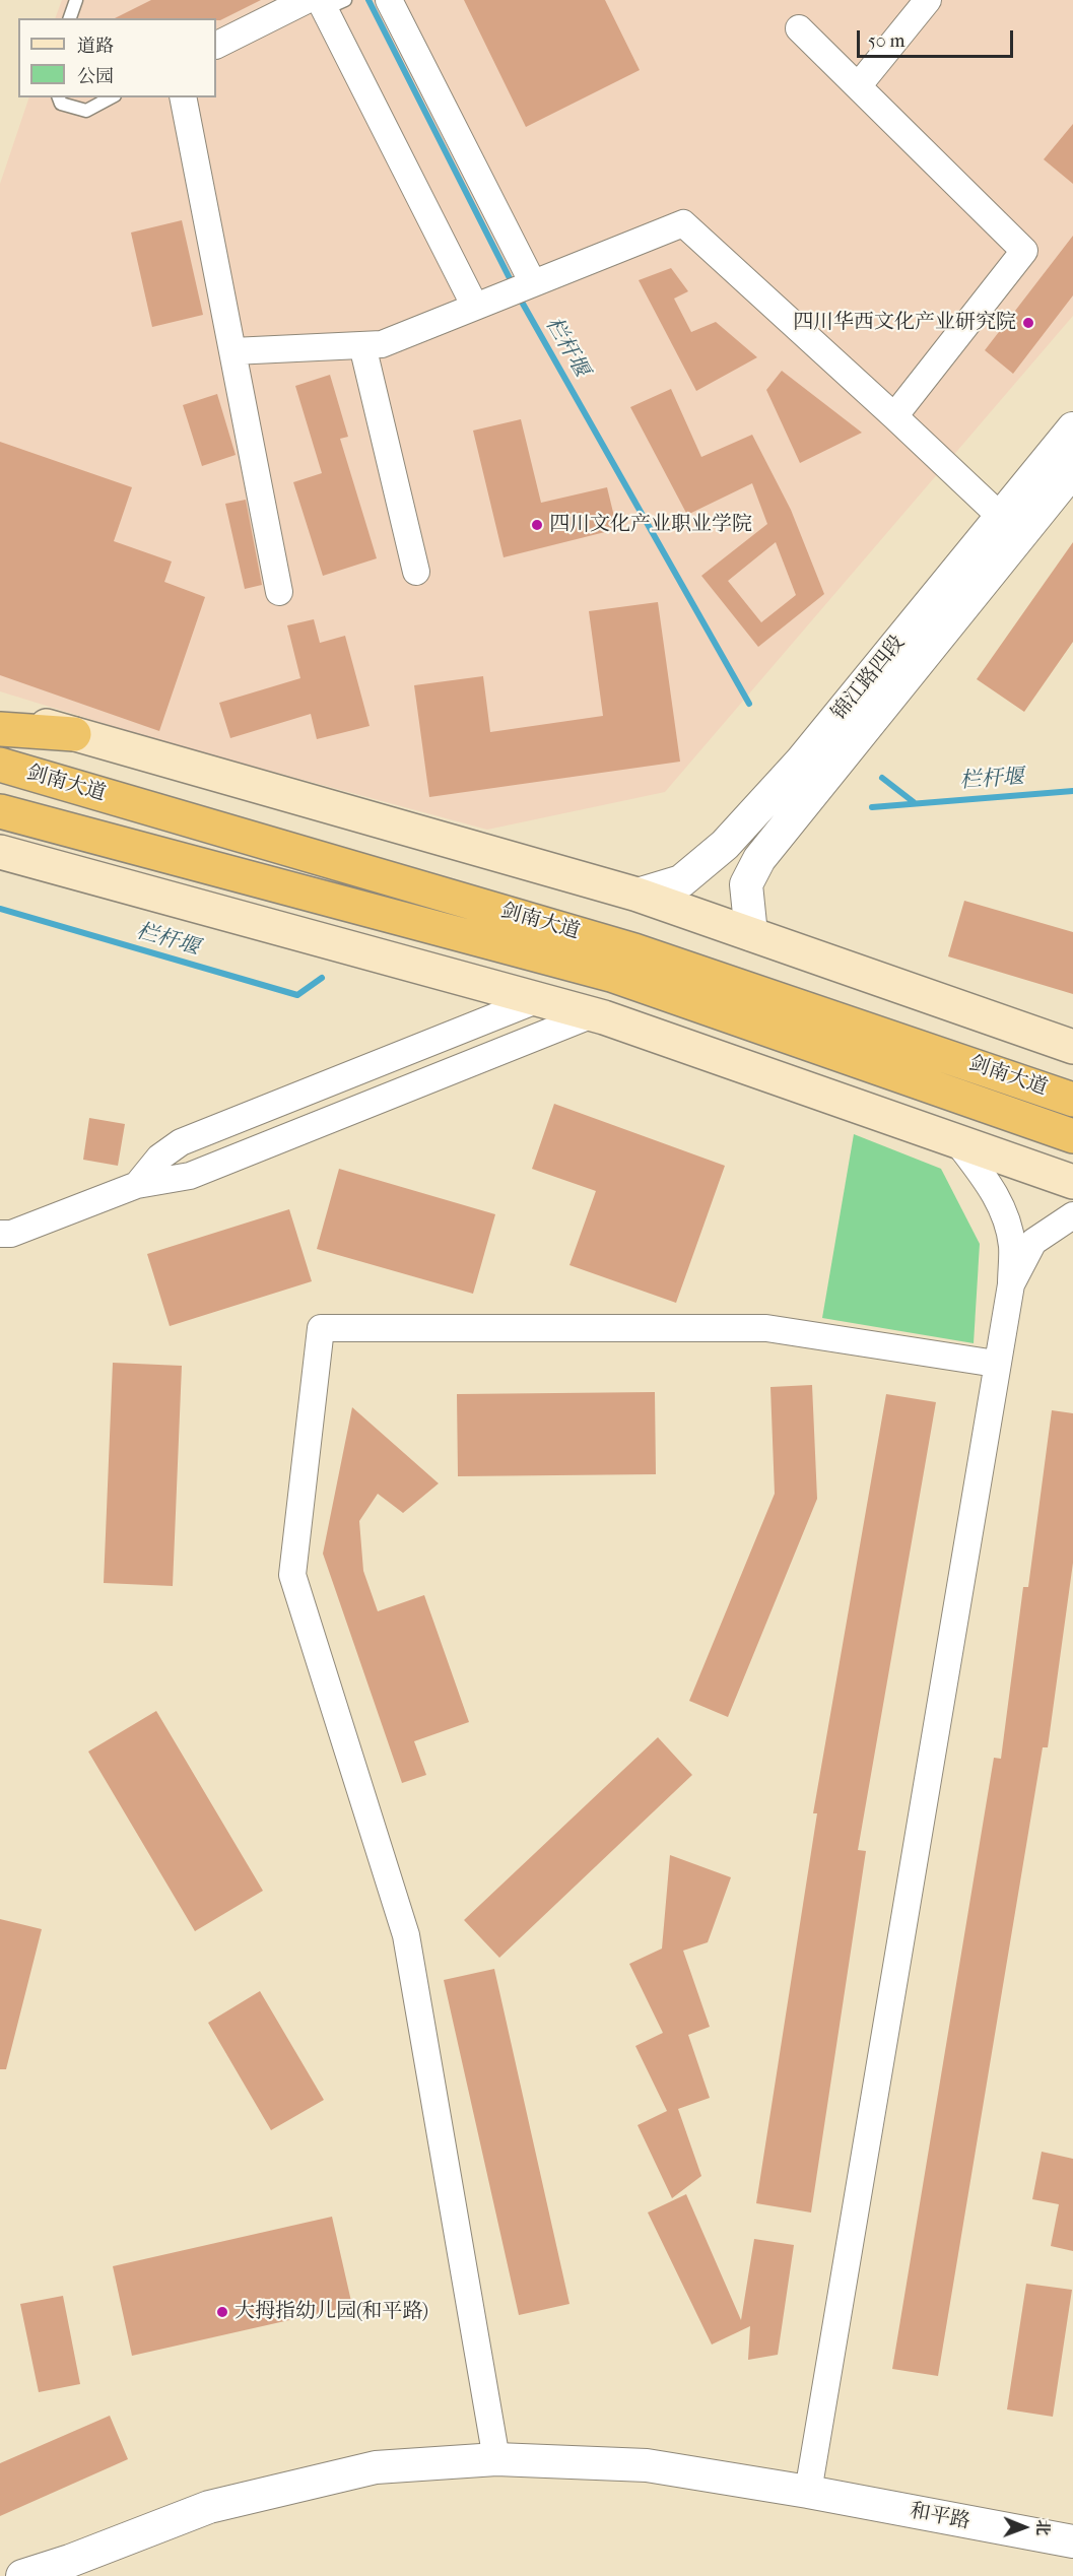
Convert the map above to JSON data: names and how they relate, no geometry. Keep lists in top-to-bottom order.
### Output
{
  "streets": {
    "highway": ["剑南大道"],
    "street": ["锦江路四段", "和平路"]
  },
  "water": ["栏杆堰"],
  "places": ["四川华西文化产业研究院", "四川文化产业职业学院", "大拇指幼儿园(和平路)"],
  "legend": ["道路", "公园"],
  "scale_bar": "50 m",
  "north": "right"
}
